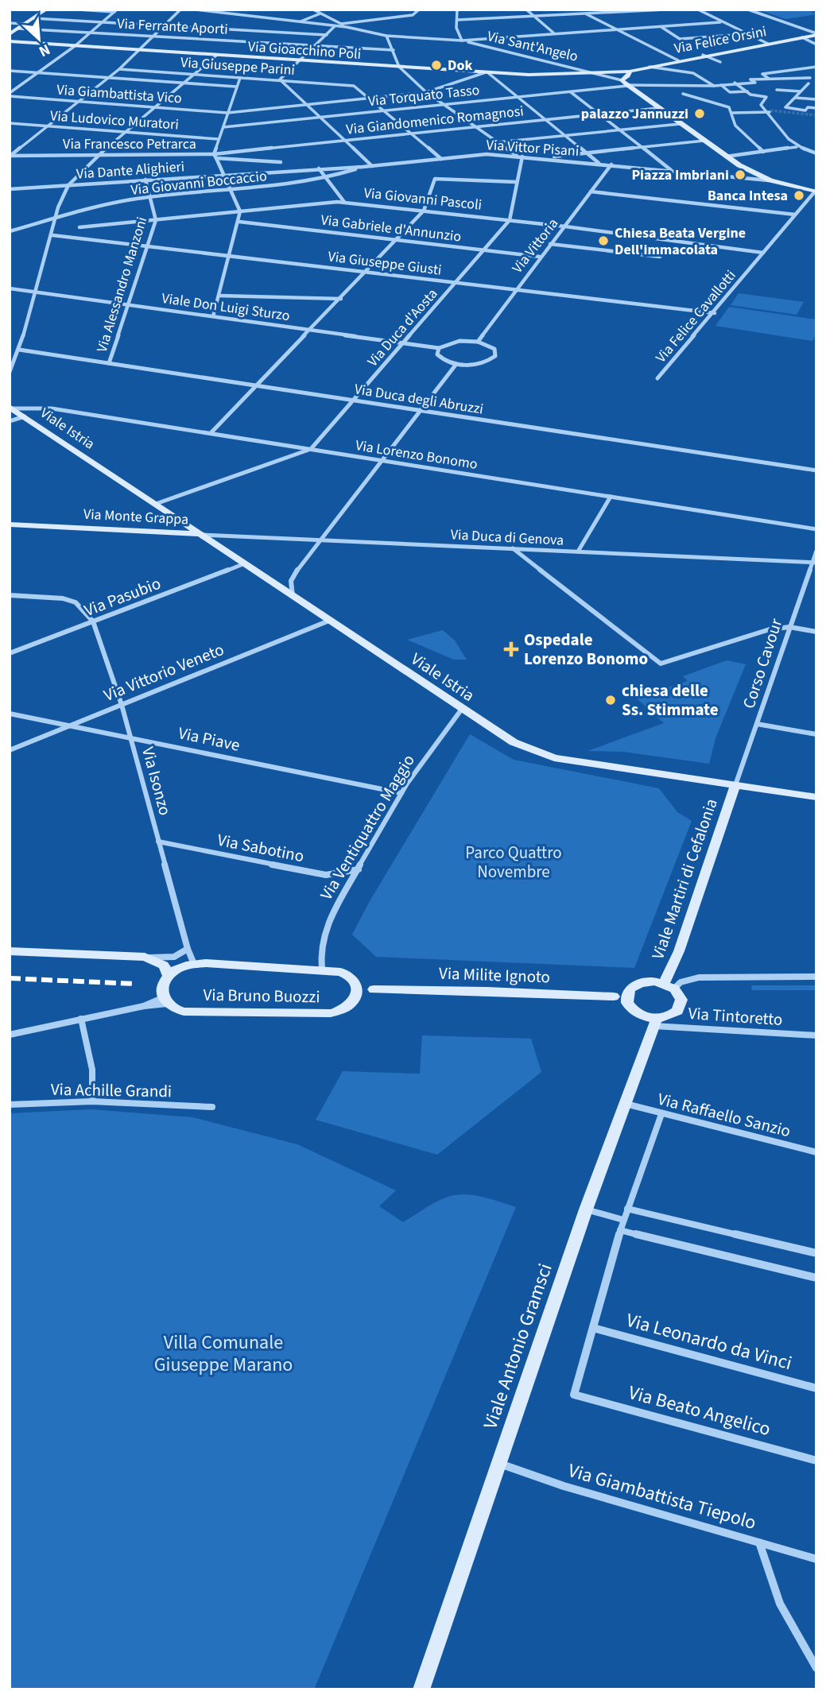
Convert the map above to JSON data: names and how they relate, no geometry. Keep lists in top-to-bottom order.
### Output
{
  "streets": {
    "street": [
      "Via Ferrante Aporti",
      "Via Felice Orsini",
      "Via Sant'Angelo",
      "Via Gioacchino Poli",
      "Via Giuseppe Parini",
      "Via Giambattista Vico",
      "Via Torquato Tasso",
      "Via Ludovico Muratori",
      "Via Giandomenico Romagnosi",
      "Via Francesco Petrarca",
      "Via Vittor Pisani",
      "Via Dante Alighieri",
      "Via Giovanni Boccaccio",
      "Via Giovanni Pascoli",
      "Via Gabriele d'Annunzio",
      "Via Vittoria",
      "Via Giuseppe Giusti",
      "Via Alessandro Manzoni",
      "Viale Don Luigi Sturzo",
      "Via Felice Cavallotti",
      "Via Duca d'Aosta",
      "Via Duca degli Abruzzi",
      "Viale Istria",
      "Via Lorenzo Bonomo",
      "Via Monte Grappa",
      "Via Duca di Genova",
      "Via Pasubio",
      "Corso Cavour",
      "Via Vittorio Veneto",
      "Via Piave",
      "Via Isonzo",
      "Via Ventiquattro Maggio",
      "Via Sabotino",
      "Viale Martiri di Cefalonia",
      "Via Milite Ignoto",
      "Via Bruno Buozzi",
      "Via Tintoretto",
      "Via Achille Grandi",
      "Via Raffaello Sanzio",
      "Via Leonardo da Vinci",
      "Viale Antonio Gramsci",
      "Via Beato Angelico",
      "Via Giambattista Tiepolo"
    ]
  },
  "crossings": [
    ["Via Felice Orsini", "Via Sant'Angelo"],
    ["Via Felice Orsini", "Via Gioacchino Poli"],
    ["Via Sant'Angelo", "Via Gioacchino Poli"],
    ["Via Sant'Angelo", "Via Torquato Tasso"],
    ["Via Gioacchino Poli", "Via Giambattista Vico"],
    ["Via Giuseppe Parini", "Via Giambattista Vico"],
    ["Via Giandomenico Romagnosi", "Via Francesco Petrarca"],
    ["Via Vittor Pisani", "Via Dante Alighieri"],
    ["Via Vittor Pisani", "Via Giovanni Boccaccio"],
    ["Via Vittor Pisani", "Via Vittoria"],
    ["Via Dante Alighieri", "Via Giovanni Boccaccio"],
    ["Via Dante Alighieri", "Via Alessandro Manzoni"],
    ["Via Giovanni Boccaccio", "Via Alessandro Manzoni"],
    ["Via Giovanni Pascoli", "Via Vittoria"],
    ["Via Giovanni Pascoli", "Via Alessandro Manzoni"],
    ["Via Giovanni Pascoli", "Via Felice Cavallotti"],
    ["Via Giovanni Pascoli", "Via Duca d'Aosta"],
    ["Via Gabriele d'Annunzio", "Via Vittoria"],
    ["Via Gabriele d'Annunzio", "Via Duca d'Aosta"],
    ["Via Vittoria", "Via Giuseppe Giusti"],
    ["Via Giuseppe Giusti", "Via Alessandro Manzoni"],
    ["Via Giuseppe Giusti", "Via Felice Cavallotti"],
    ["Via Giuseppe Giusti", "Via Duca d'Aosta"],
    ["Via Alessandro Manzoni", "Viale Don Luigi Sturzo"],
    ["Via Alessandro Manzoni", "Via Duca degli Abruzzi"],
    ["Viale Don Luigi Sturzo", "Via Duca d'Aosta"],
    ["Via Duca d'Aosta", "Via Duca degli Abruzzi"],
    ["Via Duca d'Aosta", "Viale Istria"],
    ["Via Duca d'Aosta", "Via Lorenzo Bonomo"],
    ["Viale Istria", "Via Lorenzo Bonomo"],
    ["Viale Istria", "Via Monte Grappa"],
    ["Viale Istria", "Via Duca di Genova"],
    ["Viale Istria", "Via Pasubio"],
    ["Viale Istria", "Corso Cavour"],
    ["Viale Istria", "Via Vittorio Veneto"],
    ["Viale Istria", "Via Ventiquattro Maggio"],
    ["Viale Istria", "Viale Martiri di Cefalonia"],
    ["Via Monte Grappa", "Via Duca di Genova"],
    ["Via Duca di Genova", "Corso Cavour"],
    ["Via Pasubio", "Via Isonzo"],
    ["Corso Cavour", "Viale Martiri di Cefalonia"],
    ["Via Vittorio Veneto", "Via Piave"],
    ["Via Vittorio Veneto", "Via Isonzo"],
    ["Via Piave", "Via Isonzo"],
    ["Via Piave", "Via Ventiquattro Maggio"],
    ["Via Isonzo", "Via Sabotino"],
    ["Via Ventiquattro Maggio", "Via Sabotino"],
    ["Via Ventiquattro Maggio", "Via Bruno Buozzi"],
    ["Viale Martiri di Cefalonia", "Via Milite Ignoto"],
    ["Viale Martiri di Cefalonia", "Via Tintoretto"],
    ["Viale Martiri di Cefalonia", "Viale Antonio Gramsci"],
    ["Via Milite Ignoto", "Via Bruno Buozzi"],
    ["Via Milite Ignoto", "Via Tintoretto"],
    ["Via Milite Ignoto", "Viale Antonio Gramsci"],
    ["Via Tintoretto", "Viale Antonio Gramsci"],
    ["Via Raffaello Sanzio", "Viale Antonio Gramsci"],
    ["Via Leonardo da Vinci", "Via Beato Angelico"],
    ["Viale Antonio Gramsci", "Via Giambattista Tiepolo"]
  ],
  "parks": ["Parco Quattro Novembre", "Villa Comunale Giuseppe Marano"],
  "places": {
    "other": [
      "Dok",
      "palazzo Jannuzzi",
      "Piazza Imbriani",
      "Banca Intesa",
      "Chiesa Beata Vergine Dell'immacolata",
      "chiesa delle Ss. Stimmate"
    ],
    "health": ["Ospedale Lorenzo Bonomo"]
  },
  "north": "bottom right"
}
